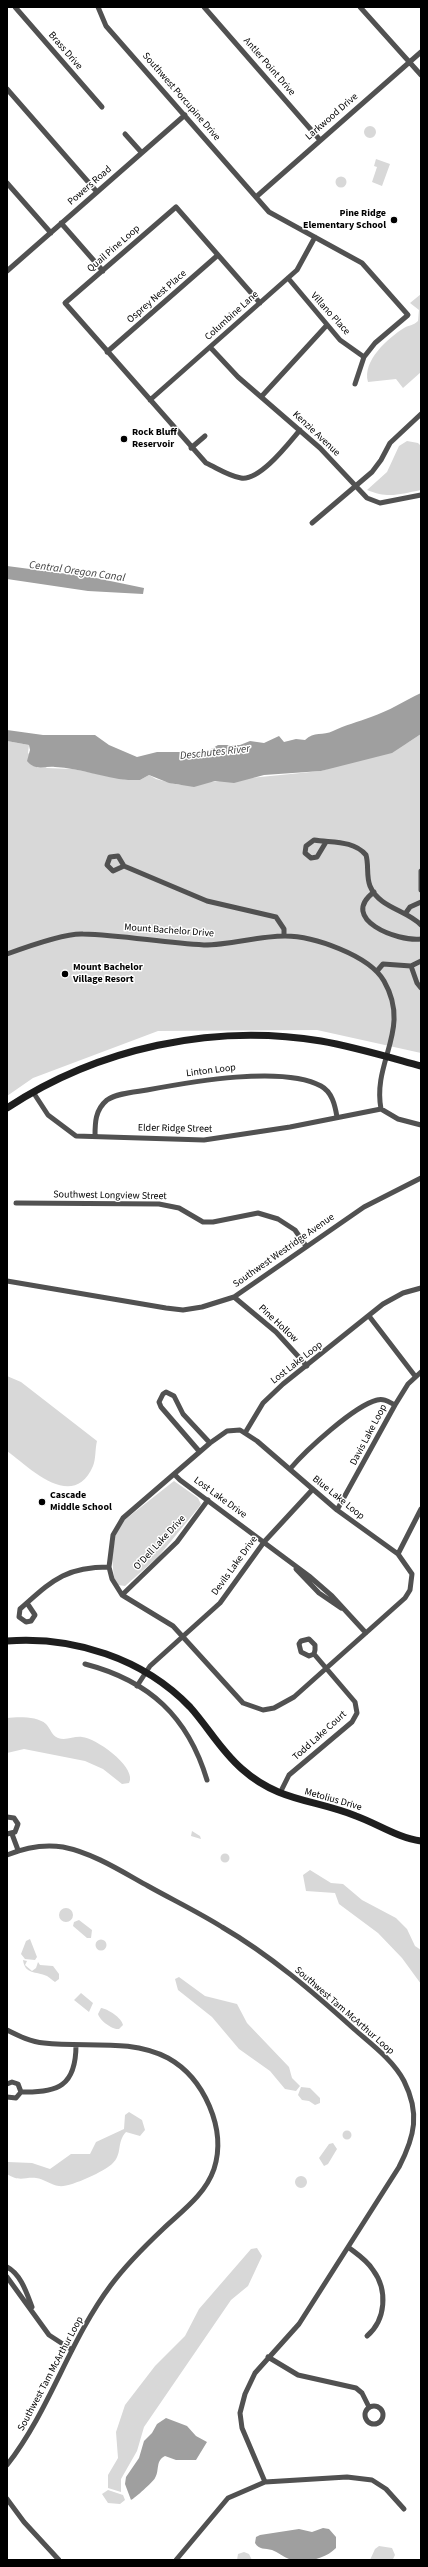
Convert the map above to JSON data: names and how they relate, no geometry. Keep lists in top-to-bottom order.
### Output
{
  "streets": {
    "street": [
      "Brass Drive",
      "Antler Point Drive",
      "Southwest Porcupine Drive",
      "Larkwood Drive",
      "Powers Road",
      "Quail Pine Loop",
      "Osprey Nest Place",
      "Villano Place",
      "Columbine Lane",
      "Kenzie Avenue",
      "Mount Bachelor Drive",
      "Linton Loop",
      "Elder Ridge Street",
      "Southwest Longview Street",
      "Southwest Westridge Avenue",
      "Pine Hollow",
      "Lost Lake Loop",
      "Davis Lake Loop",
      "Lost Lake Drive",
      "Blue Lake Loop",
      "O'Dell Lake Drive",
      "Devils Lake Drive",
      "Todd Lake Court",
      "Metolius Drive",
      "Southwest Tam McArthur Loop"
    ]
  },
  "crossings": [
    ["Antler Point Drive", "Larkwood Drive"],
    ["Southwest Porcupine Drive", "Larkwood Drive"],
    ["Southwest Porcupine Drive", "Powers Road"],
    ["Southwest Porcupine Drive", "Villano Place"],
    ["Southwest Porcupine Drive", "Columbine Lane"],
    ["Quail Pine Loop", "Osprey Nest Place"],
    ["Quail Pine Loop", "Columbine Lane"],
    ["Quail Pine Loop", "Kenzie Avenue"],
    ["Villano Place", "Columbine Lane"],
    ["Columbine Lane", "Kenzie Avenue"],
    ["Mount Bachelor Drive", "Elder Ridge Street"],
    ["Linton Loop", "Elder Ridge Street"],
    ["Southwest Longview Street", "Southwest Westridge Avenue"],
    ["Southwest Westridge Avenue", "Pine Hollow"],
    ["Pine Hollow", "Lost Lake Loop"],
    ["Lost Lake Loop", "Blue Lake Loop"],
    ["Davis Lake Loop", "Blue Lake Loop"],
    ["Lost Lake Drive", "Blue Lake Loop"],
    ["Lost Lake Drive", "O'Dell Lake Drive"],
    ["Lost Lake Drive", "Devils Lake Drive"],
    ["Blue Lake Loop", "O'Dell Lake Drive"],
    ["Blue Lake Loop", "Devils Lake Drive"],
    ["Blue Lake Loop", "Todd Lake Court"],
    ["Devils Lake Drive", "Metolius Drive"],
    ["Todd Lake Court", "Metolius Drive"]
  ],
  "water": ["Central Oregon Canal", "Deschutes River"],
  "places": [
    "Pine Ridge Elementary School",
    "Rock Bluff Reservoir",
    "Mount Bachelor Village Resort",
    "Cascade Middle School"
  ]
}
